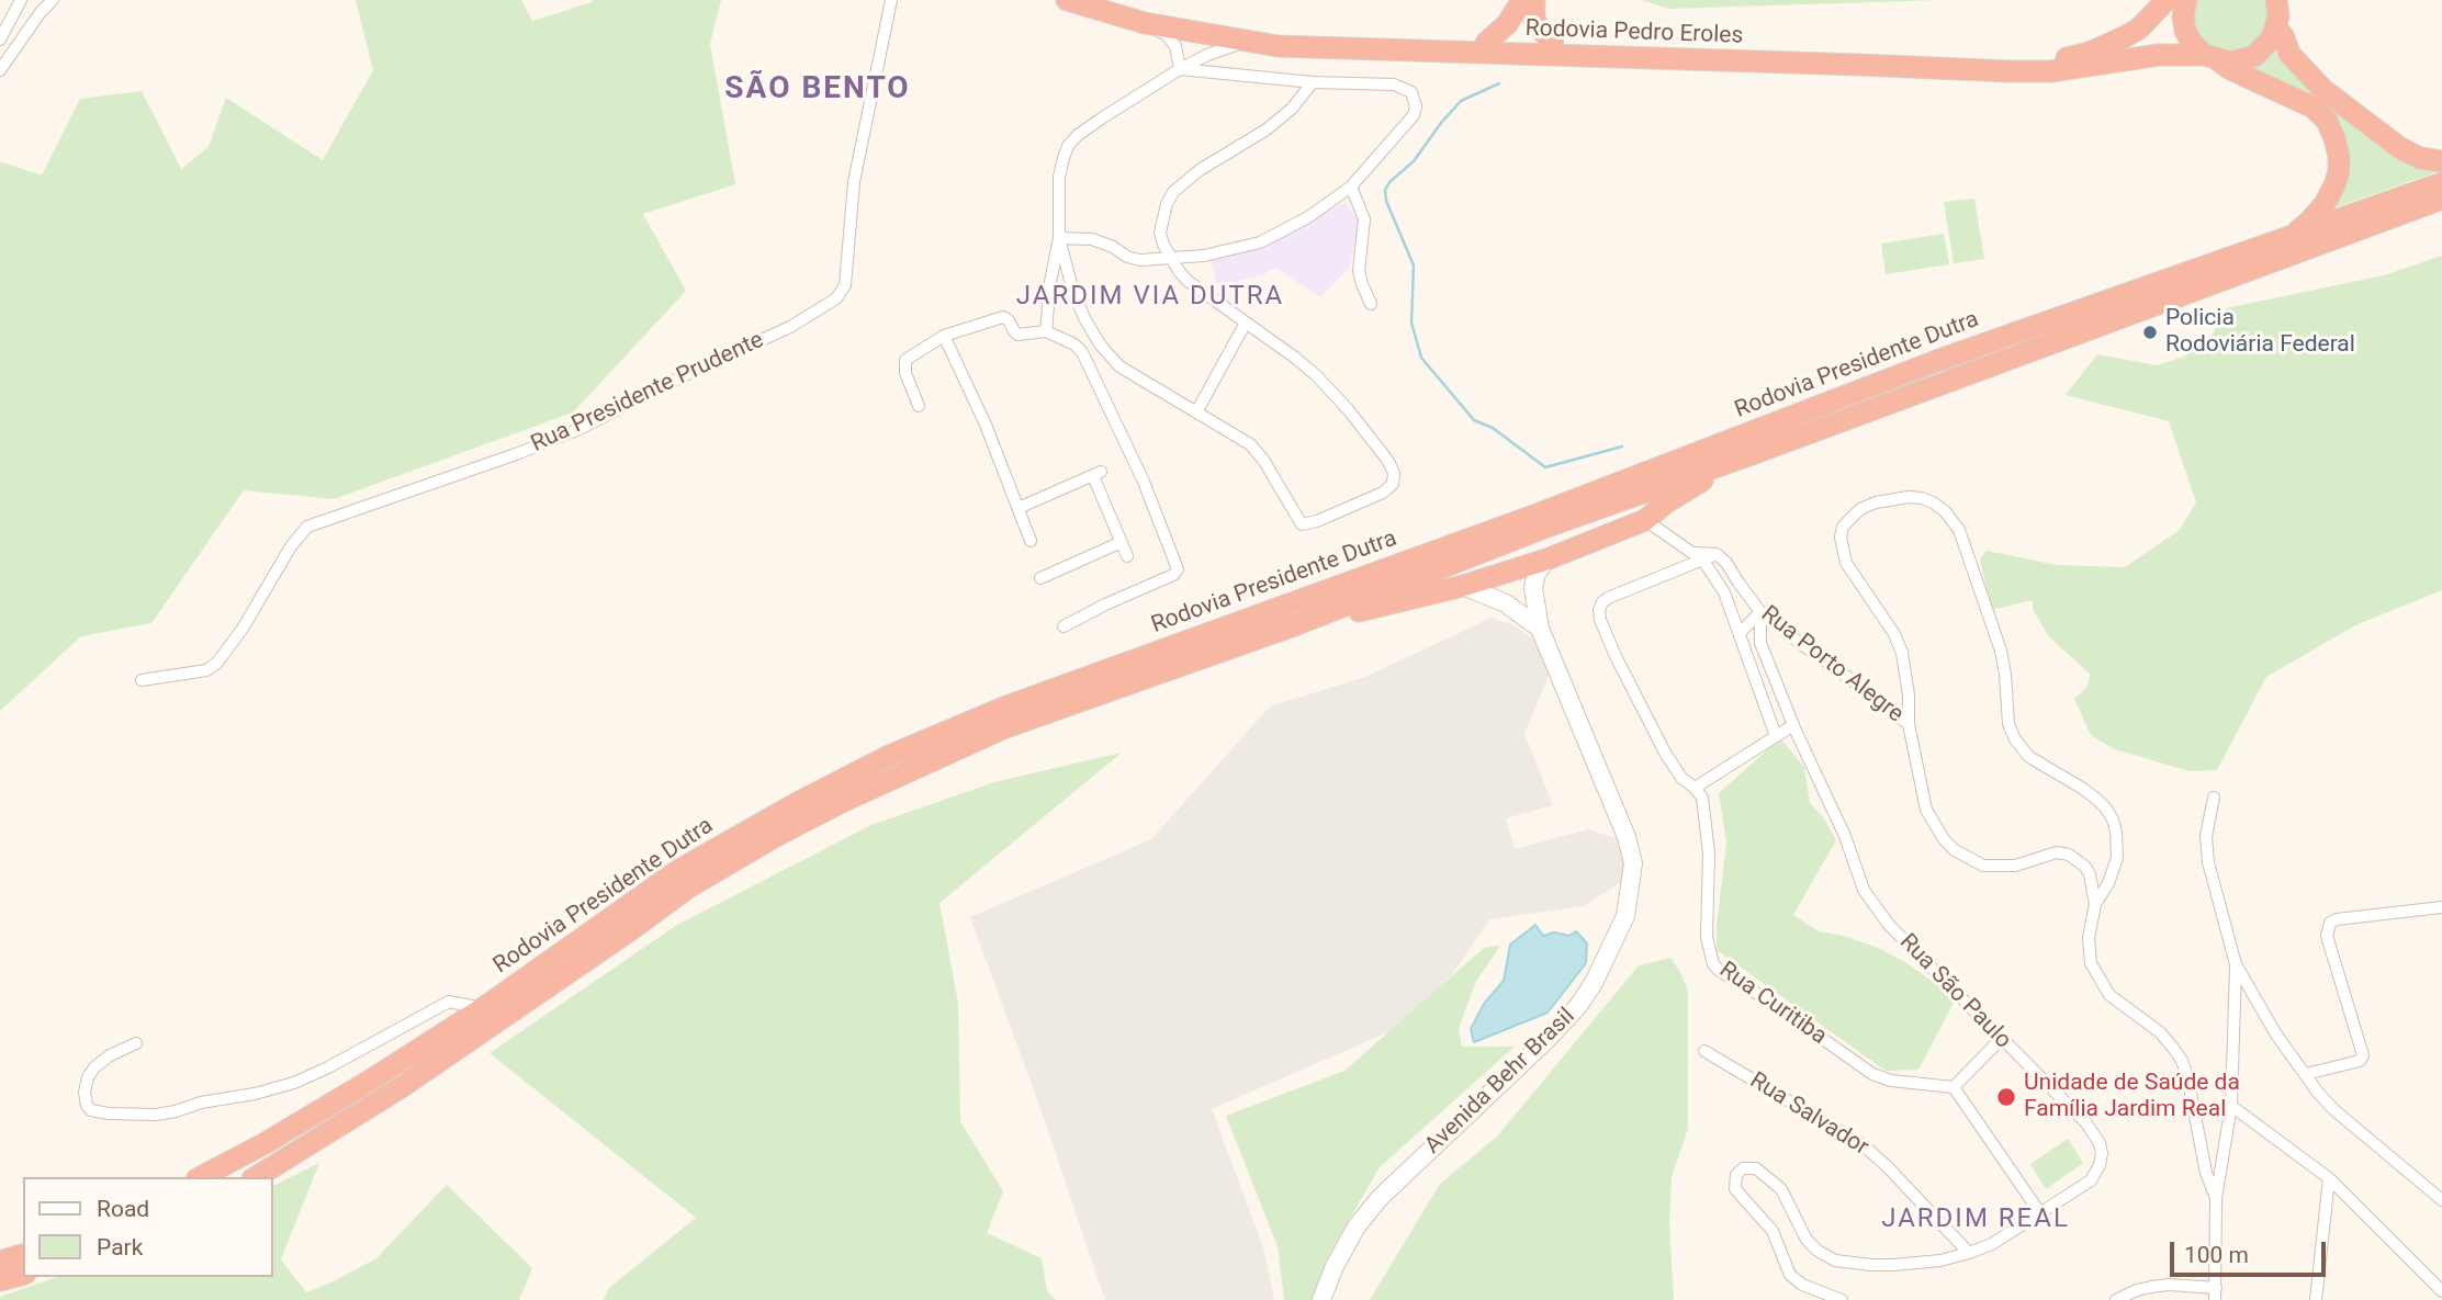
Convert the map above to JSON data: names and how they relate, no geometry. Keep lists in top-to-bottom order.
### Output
{
  "streets": {
    "highway": ["Rodovia Pedro Eroles", "Rodovia Presidente Dutra"],
    "street": [
      "Rua Presidente Prudente",
      "Rua Porto Alegre",
      "Rua São Paulo",
      "Rua Curitiba",
      "Avenida Behr Brasil",
      "Rua Salvador"
    ]
  },
  "crossings": [
    ["Rua Porto Alegre", "Rua São Paulo"],
    ["Rua São Paulo", "Rua Salvador"]
  ],
  "districts": ["SÃO BENTO", "JARDIM VIA DUTRA", "JARDIM REAL"],
  "places": ["Policia Rodoviária Federal", "Unidade de Saúde da Família Jardim Real"],
  "legend": ["Road", "Park"],
  "scale_bar": "100 m"
}
